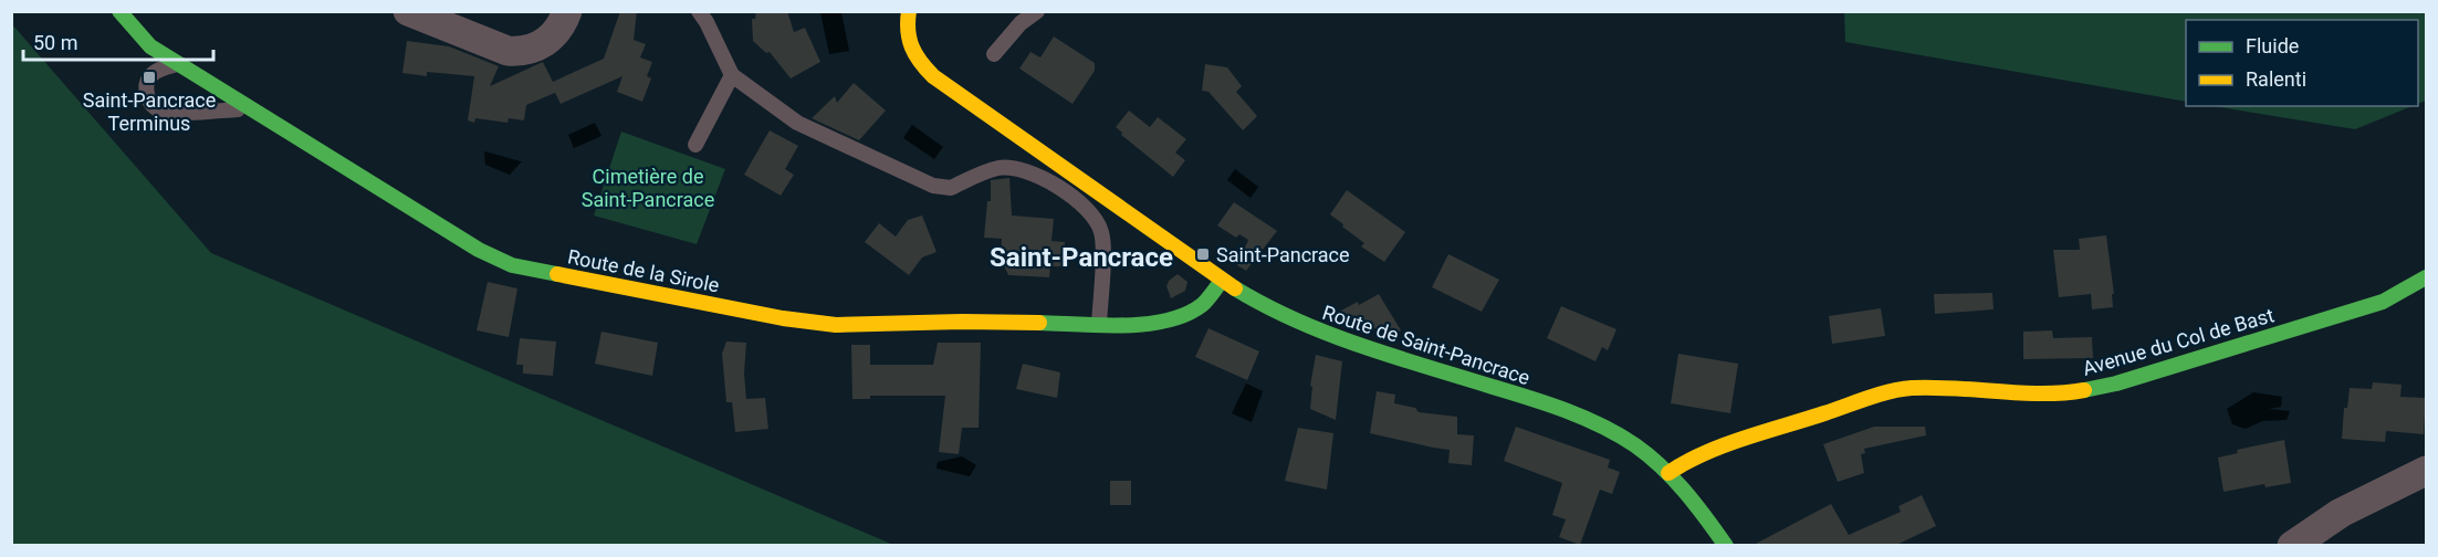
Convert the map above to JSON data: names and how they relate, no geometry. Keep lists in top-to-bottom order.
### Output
{
  "streets": {
    "street": ["Route de la Sirole", "Avenue du Col de Bast", "Route de Saint-Pancrace"]
  },
  "crossings": [
    ["Route de la Sirole", "Route de Saint-Pancrace"],
    ["Avenue du Col de Bast", "Route de Saint-Pancrace"]
  ],
  "districts": ["Saint-Pancrace"],
  "parks": ["Cimetière de Saint-Pancrace"],
  "places": {
    "transit": ["Saint-Pancrace Terminus", "Saint-Pancrace"]
  },
  "legend": ["Fluide", "Ralenti"],
  "scale_bar": "50 m"
}
